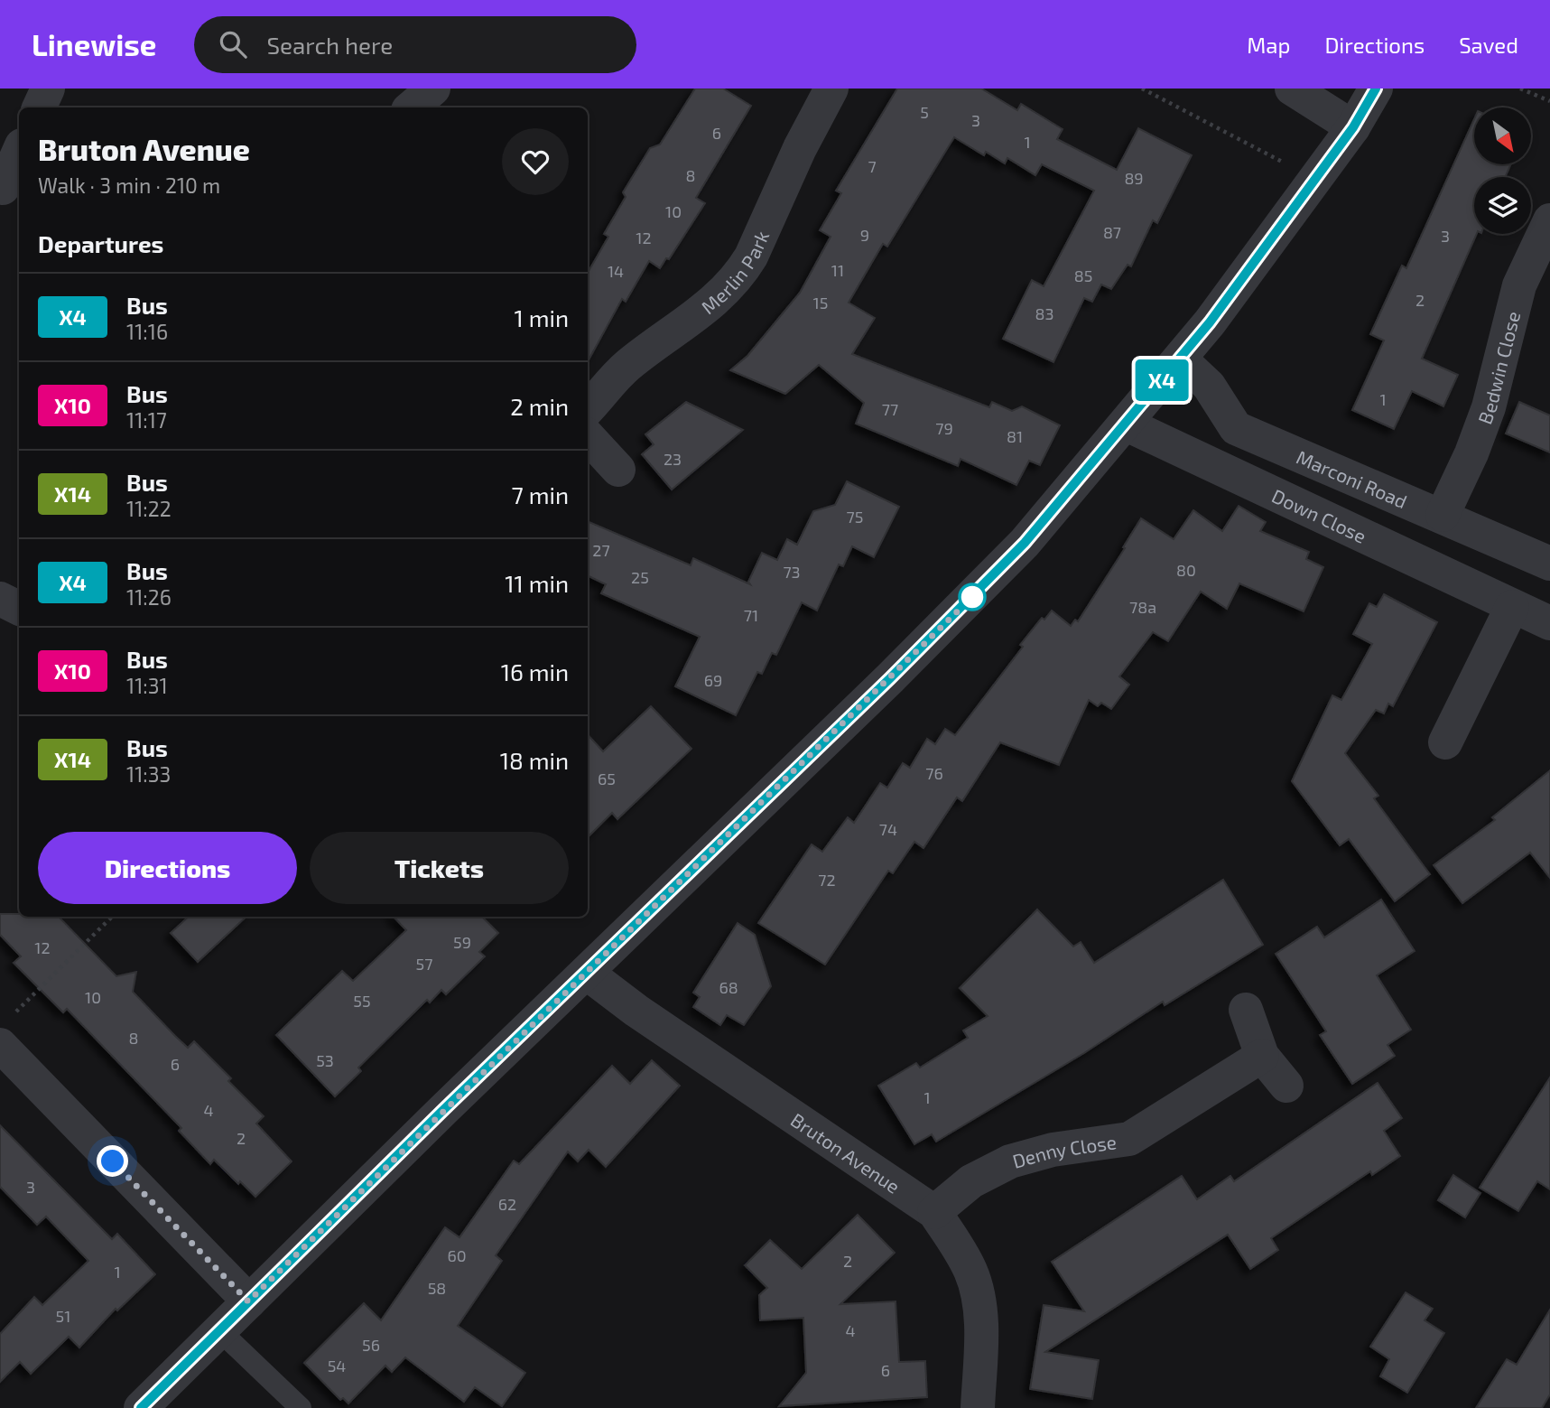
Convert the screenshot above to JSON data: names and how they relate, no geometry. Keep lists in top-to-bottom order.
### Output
{
  "streets": {
    "street": [
      "Merlin Park",
      "Bedwin Close",
      "Marconi Road",
      "Down Close",
      "Bruton Avenue",
      "Denny Close"
    ]
  },
  "crossings": [
    ["Bedwin Close", "Marconi Road"],
    ["Bruton Avenue", "Denny Close"]
  ],
  "lines": ["bus line X4"],
  "house_numbers": [
    "5",
    "3",
    "6",
    "1",
    "7",
    "8",
    "89",
    "10",
    "87",
    "9",
    "3",
    "12",
    "11",
    "14",
    "85",
    "2",
    "15",
    "83",
    "1",
    "77",
    "79",
    "81",
    "23",
    "75",
    "27",
    "80",
    "73",
    "25",
    "78a",
    "71",
    "69",
    "76",
    "65",
    "74",
    "72",
    "59",
    "12",
    "57",
    "68",
    "10",
    "55",
    "8",
    "53",
    "6",
    "1",
    "4",
    "2",
    "3",
    "62",
    "60",
    "2",
    "1",
    "58",
    "51",
    "4",
    "56",
    "54",
    "6"
  ],
  "north": "bottom right",
  "page": {
    "header": "Linewise",
    "search": "Search here",
    "nav": ["Map", "Directions", "Saved"],
    "on_map": "X4",
    "heading": [
      ["Bruton Avenue", "Walk · 3 min · 210 m"],
      "Departures"
    ],
    "list": [
      {
        "mark": "X4",
        "name": "Bus",
        "note": "11:16",
        "value": "1 min"
      },
      {
        "mark": "X10",
        "name": "Bus",
        "note": "11:17",
        "value": "2 min"
      },
      {
        "mark": "X14",
        "name": "Bus",
        "note": "11:22",
        "value": "7 min"
      },
      {
        "mark": "X4",
        "name": "Bus",
        "note": "11:26",
        "value": "11 min"
      },
      {
        "mark": "X10",
        "name": "Bus",
        "note": "11:31",
        "value": "16 min"
      },
      {
        "mark": "X14",
        "name": "Bus",
        "note": "11:33",
        "value": "18 min"
      }
    ],
    "buttons": ["Directions", "Tickets"]
  }
}
